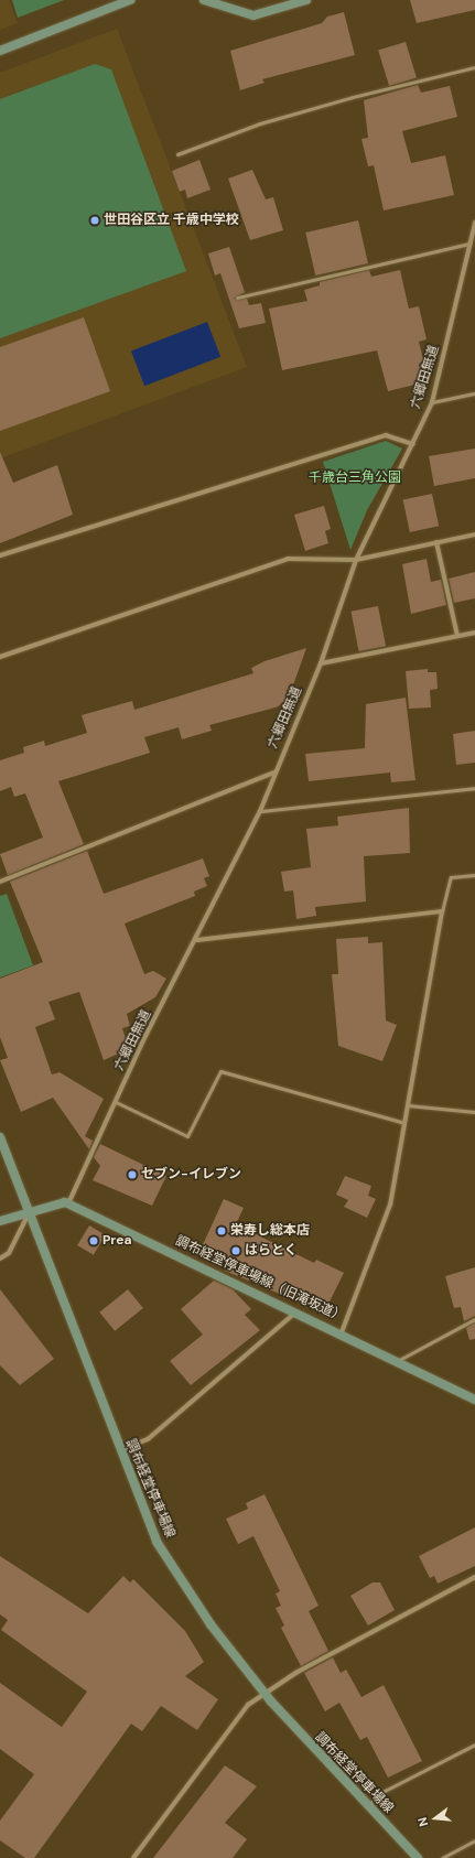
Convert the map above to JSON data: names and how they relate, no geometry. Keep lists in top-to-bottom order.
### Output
{
  "streets": {
    "main road": ["調布経堂停車場線（旧滝坂道）", "調布経堂停車場線"],
    "street": ["六郷田無道"]
  },
  "crossings": [
    ["六郷田無道", "調布経堂停車場線（旧滝坂道）"],
    ["調布経堂停車場線（旧滝坂道）", "調布経堂停車場線"]
  ],
  "parks": ["千歳台三角公園"],
  "places": [
    "世田谷区立 千歳中学校",
    "セブン-イレブン",
    "栄寿し総本店",
    "Prea",
    "はらとく"
  ],
  "north": "left"
}
